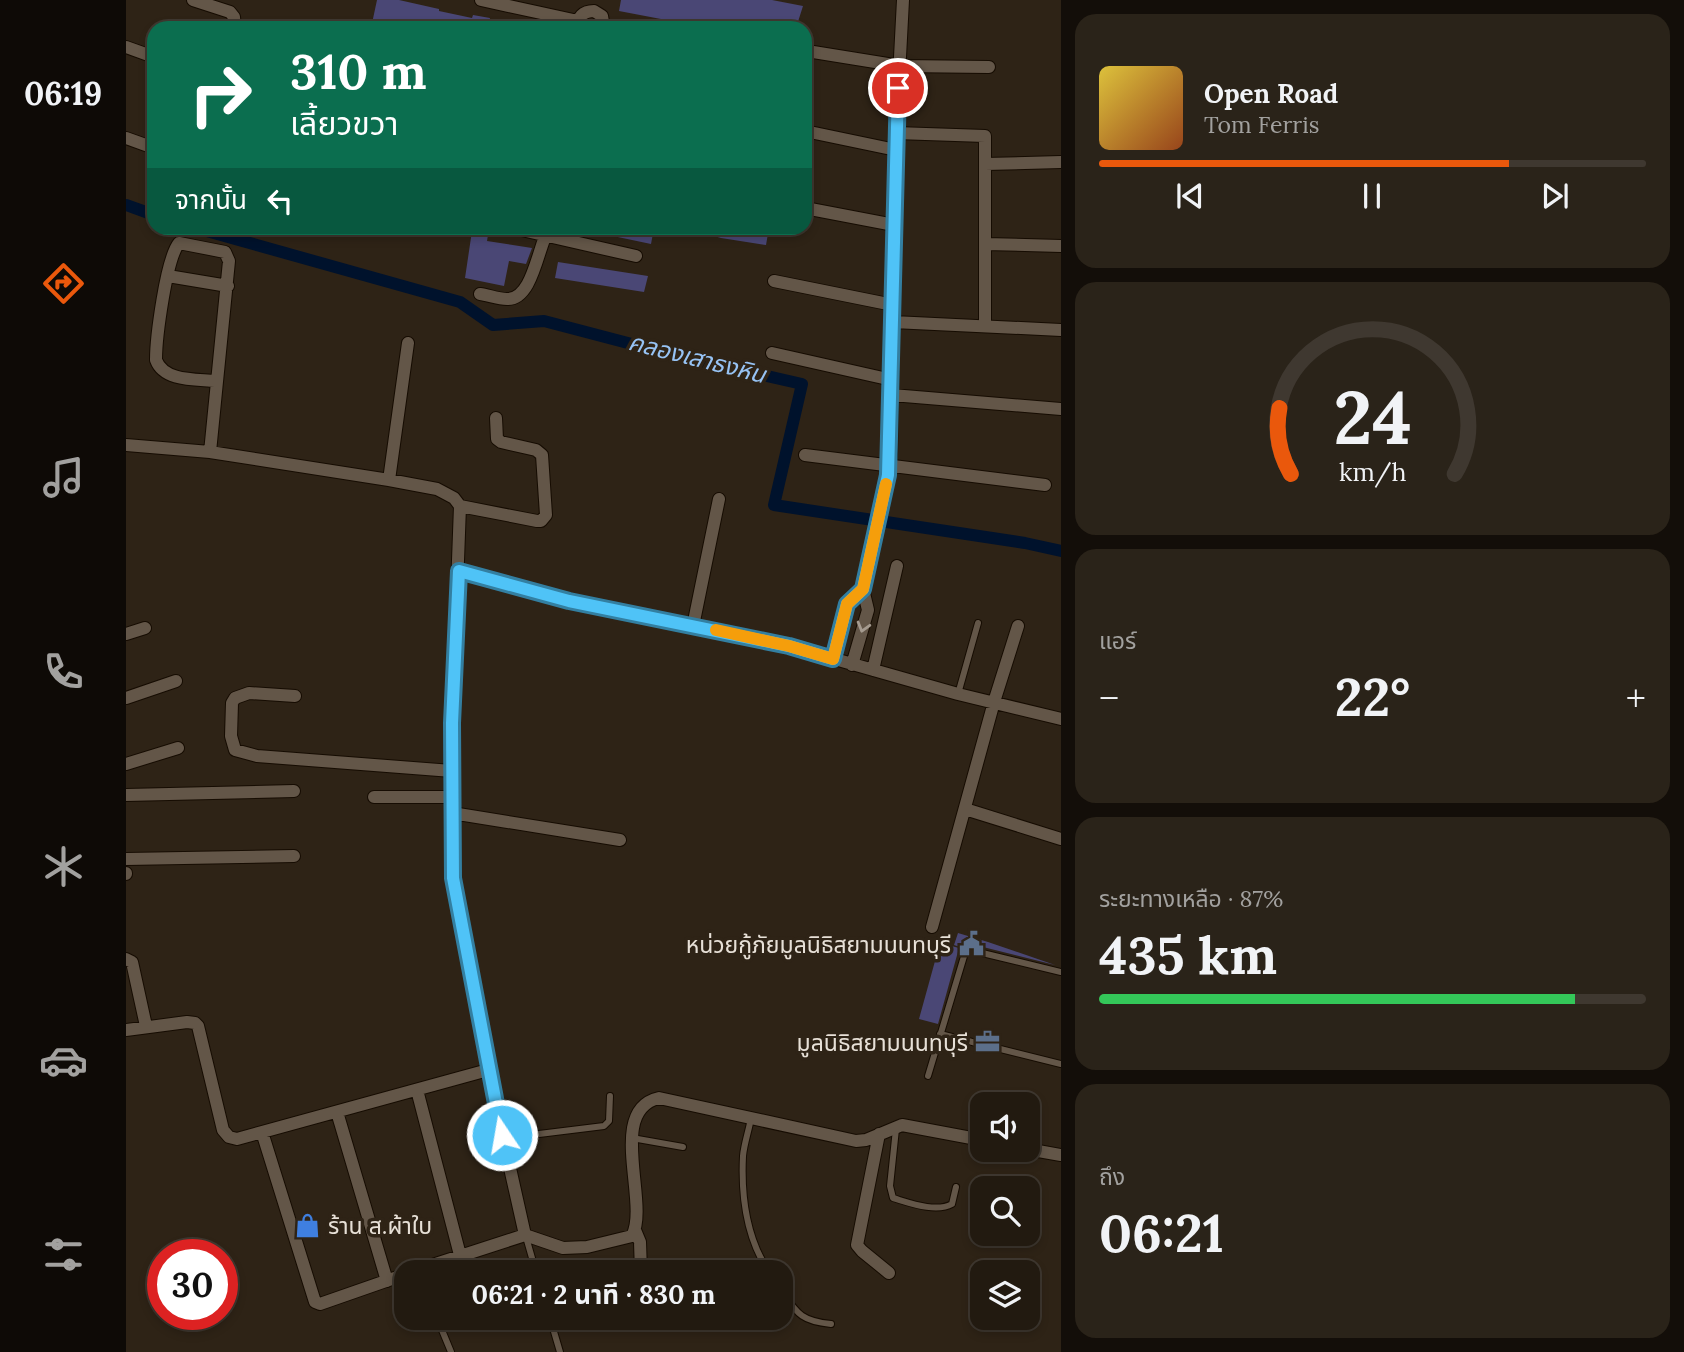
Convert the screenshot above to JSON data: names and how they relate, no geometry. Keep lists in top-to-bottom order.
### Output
{
  "water": ["คลองเสาธงหิน"],
  "places": {
    "public building": ["หน่วยกู้ภัยมูลนิธิสยามนนทบุรี"],
    "office": ["มูลนิธิสยามนนทบุรี"],
    "shop": ["ร้าน ส.ผ้าใบ"]
  },
  "page": {
    "tabs": "06:19",
    "turn": ["310 m", "เลี้ยวขวา"],
    "song": ["Open Road", "Tom Ferris"],
    "then": "จากนั้น",
    "tile": [
      "แอร์",
      ["ระยะทางเหลือ · 87%", "435 km"],
      ["ถึง", "06:21"]
    ],
    "heat": ["−", "22°", "+"],
    "limit": "30",
    "trip": "06:21 · 2 นาที · 830 m",
    "gauge": ["24", "km/h"]
  }
}
